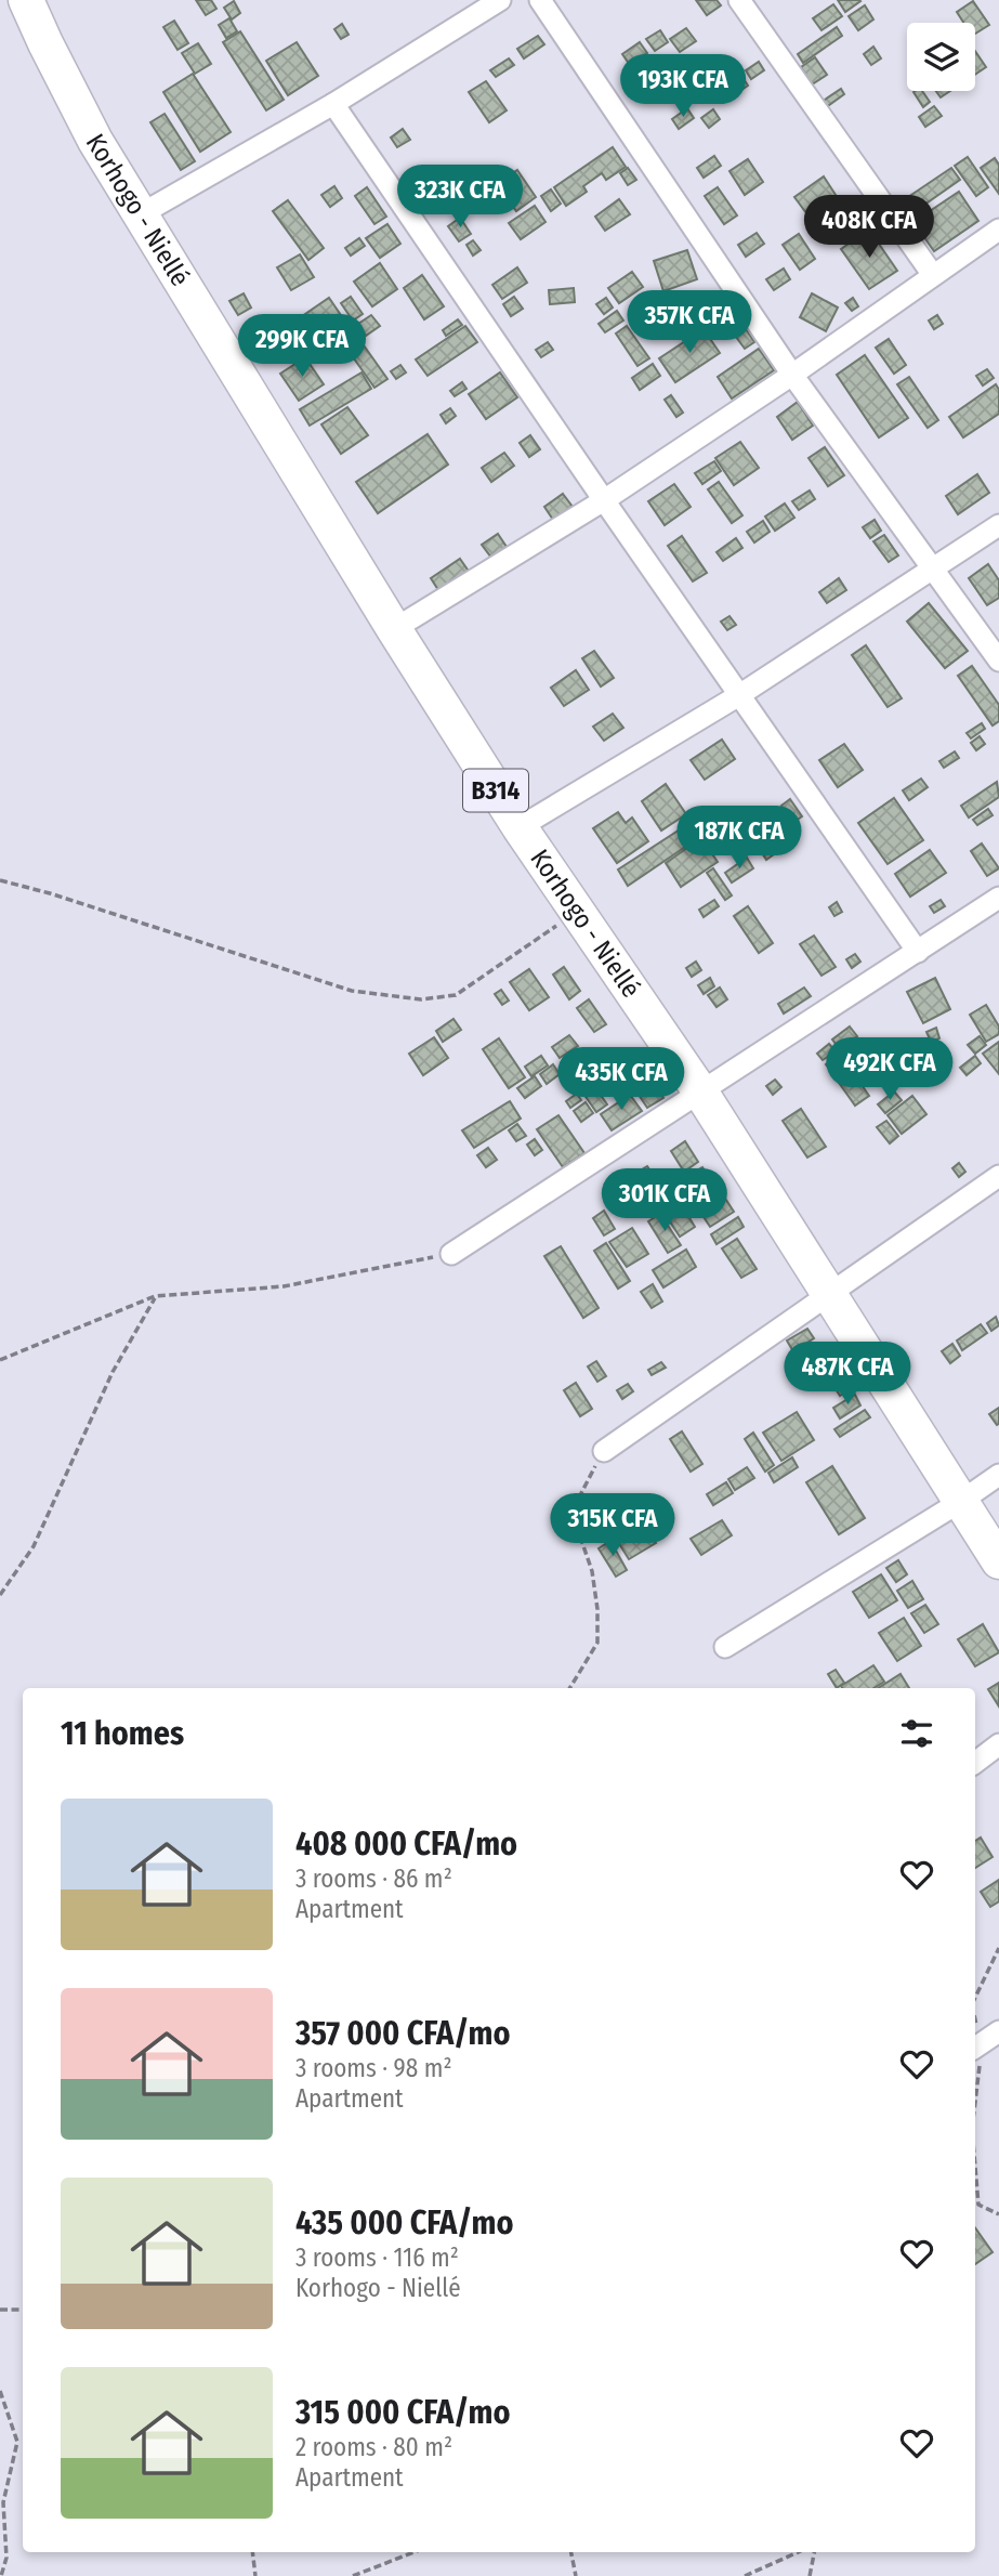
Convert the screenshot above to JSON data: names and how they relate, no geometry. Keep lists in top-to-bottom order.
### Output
{
  "streets": {
    "main road": ["Korhogo - Niellé", "B314"]
  },
  "page": {
    "price": [
      "193K CFA",
      "323K CFA",
      "408K CFA",
      "357K CFA",
      "299K CFA",
      "187K CFA",
      "492K CFA",
      "435K CFA",
      "301K CFA",
      "487K CFA",
      "315K CFA"
    ],
    "heading": "11 homes",
    "list": [
      {
        "name": "408 000 CFA/mo",
        "note": "3 rooms · 86 m² · Apartment"
      },
      {
        "name": "357 000 CFA/mo",
        "note": "3 rooms · 98 m² · Apartment"
      },
      {
        "name": "435 000 CFA/mo",
        "note": "3 rooms · 116 m² · Korhogo - Niellé"
      },
      {
        "name": "315 000 CFA/mo",
        "note": "2 rooms · 80 m² · Apartment"
      }
    ]
  }
}
